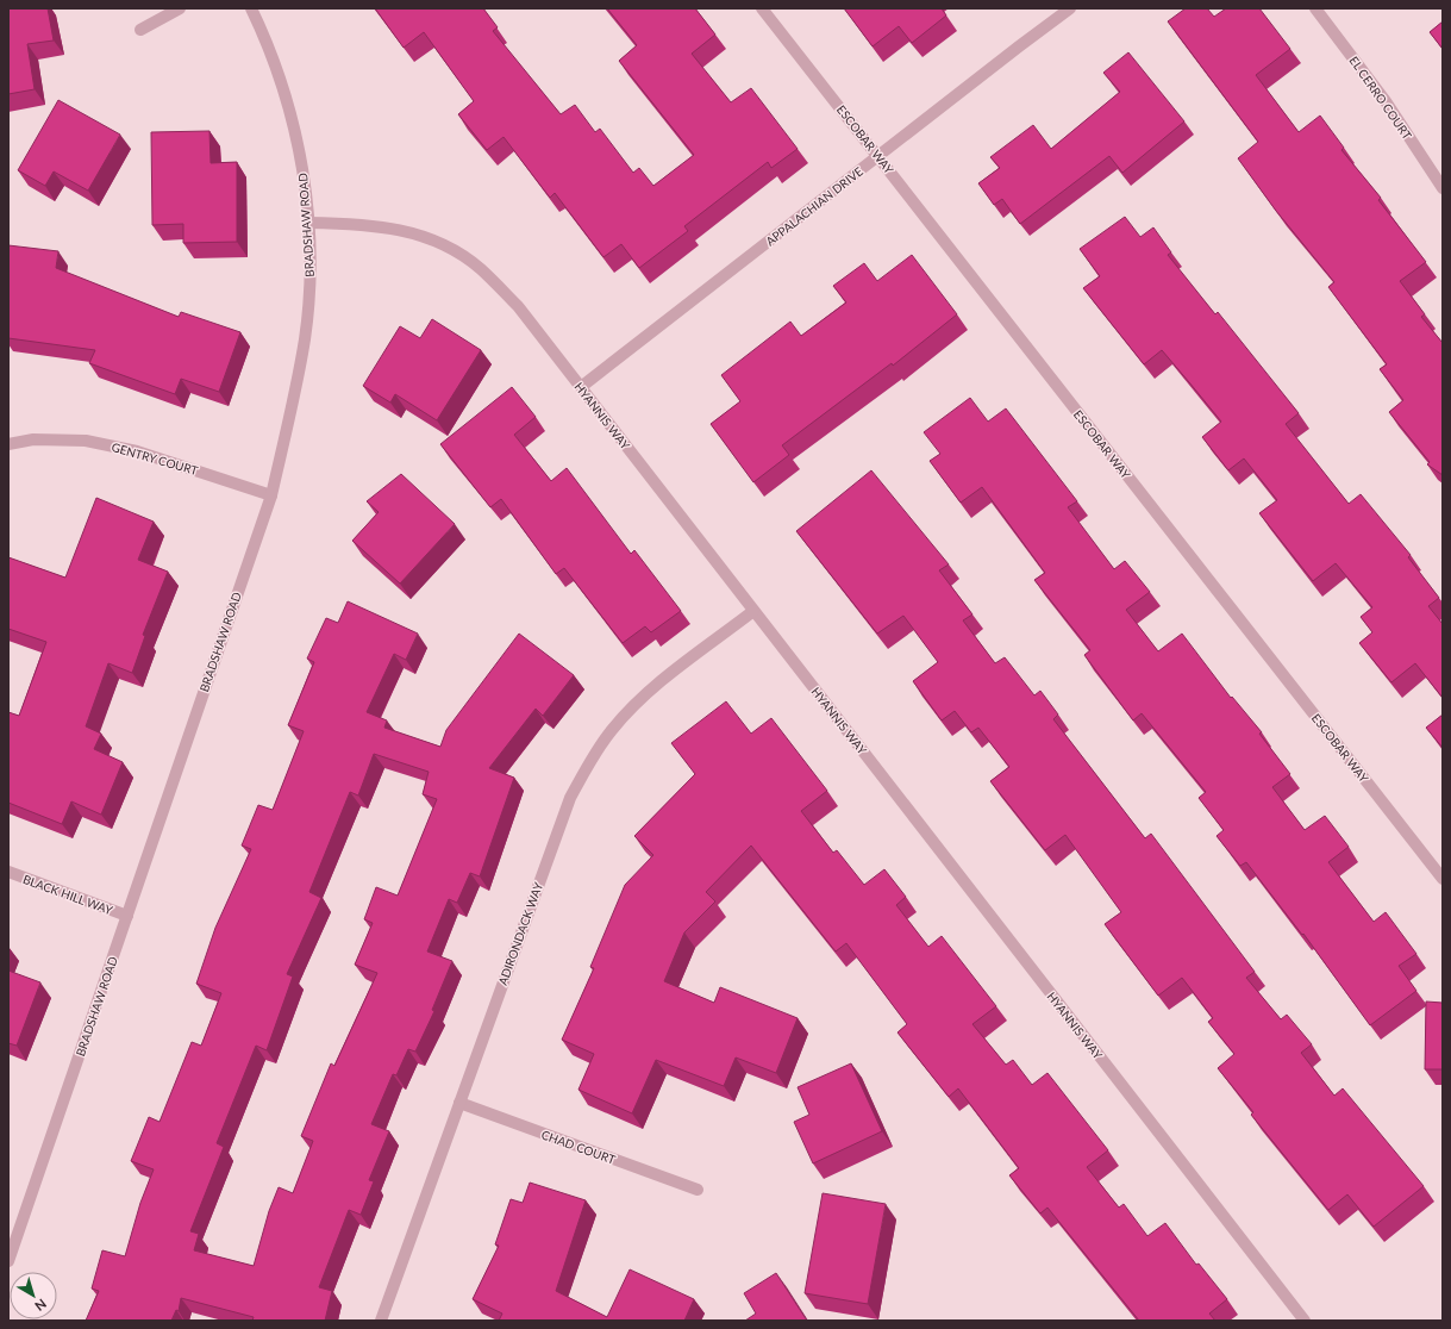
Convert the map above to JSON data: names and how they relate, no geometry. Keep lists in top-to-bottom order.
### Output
{
  "streets": {
    "street": [
      "EL CERRO COURT",
      "ESCOBAR WAY",
      "APPALACHIAN DRIVE",
      "BRADSHAW ROAD",
      "HYANNIS WAY",
      "GENTRY COURT",
      "BLACK HILL WAY",
      "ADIRONDACK WAY",
      "CHAD COURT"
    ]
  },
  "crossings": [
    ["ESCOBAR WAY", "APPALACHIAN DRIVE"],
    ["APPALACHIAN DRIVE", "HYANNIS WAY"],
    ["BRADSHAW ROAD", "HYANNIS WAY"],
    ["BRADSHAW ROAD", "GENTRY COURT"],
    ["BRADSHAW ROAD", "BLACK HILL WAY"],
    ["HYANNIS WAY", "ADIRONDACK WAY"],
    ["ADIRONDACK WAY", "CHAD COURT"]
  ],
  "north": "bottom right"
}
